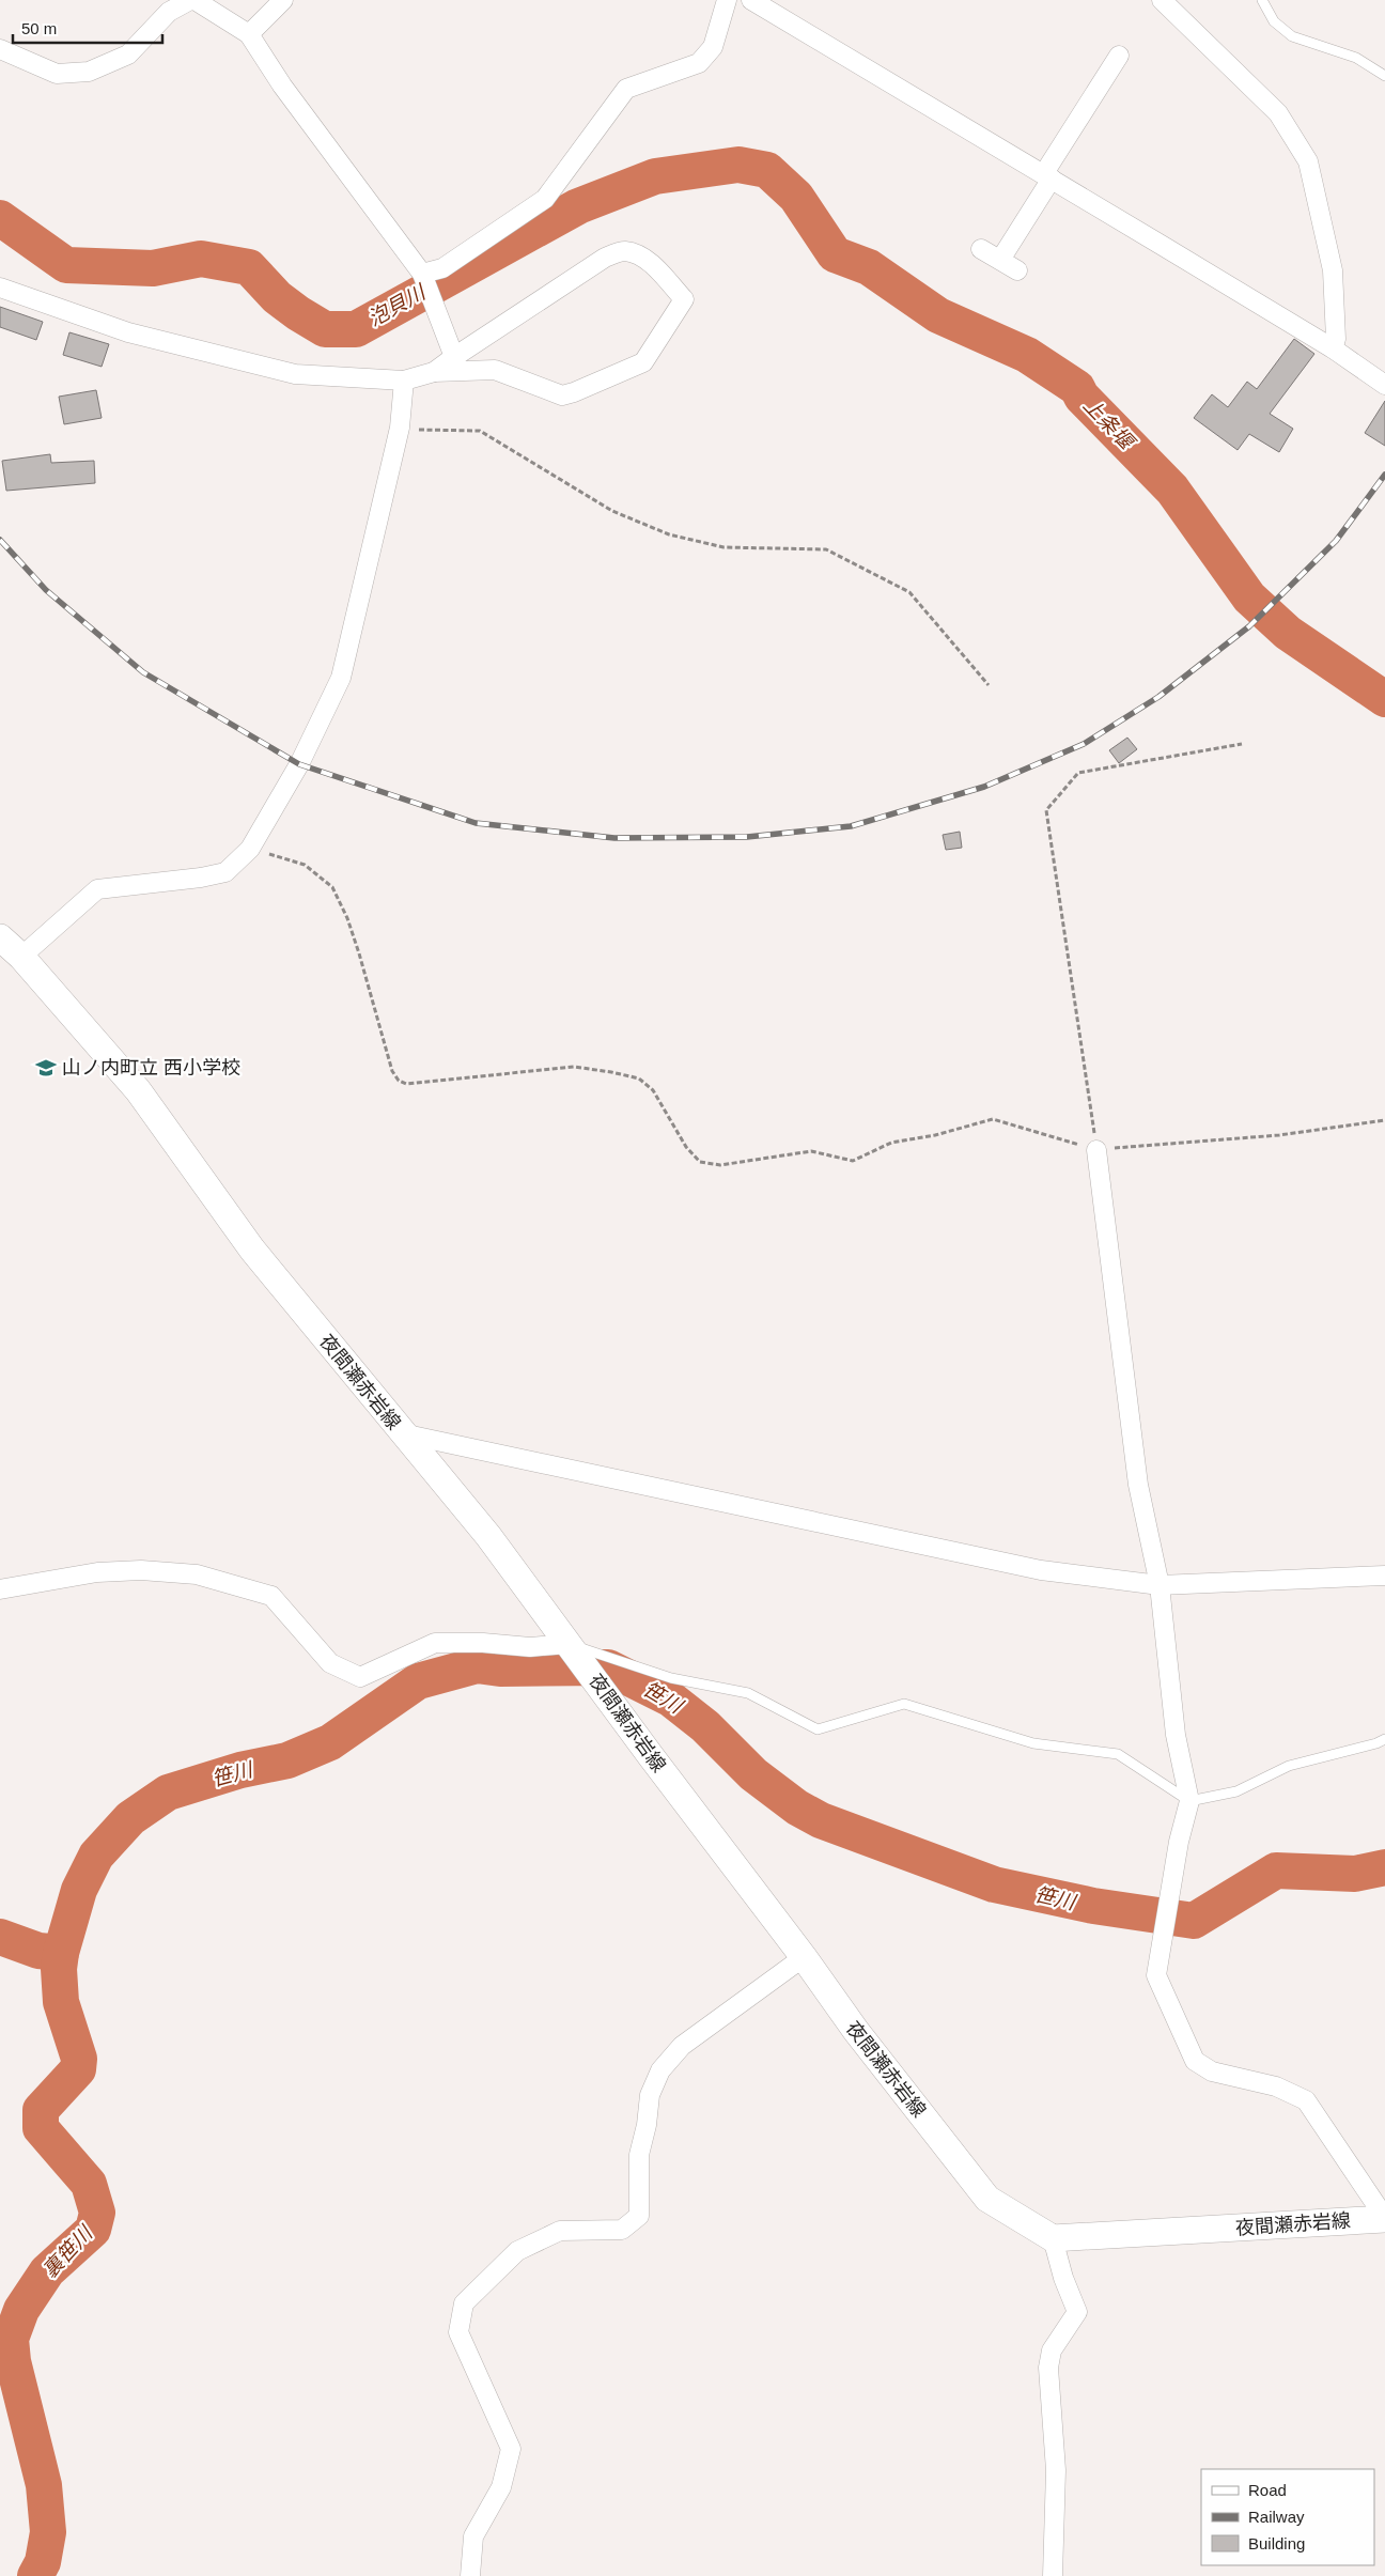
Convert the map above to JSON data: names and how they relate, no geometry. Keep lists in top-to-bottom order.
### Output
{
  "streets": {
    "main road": ["夜間瀬赤岩線"]
  },
  "water": [
    "泡貝川",
    "上条堰",
    "笹川",
    "裏笹川"
  ],
  "places": {
    "school or university": ["山ノ内町立 西小学校"]
  },
  "legend": ["Road", "Railway", "Building"],
  "scale_bar": "50 m"
}
